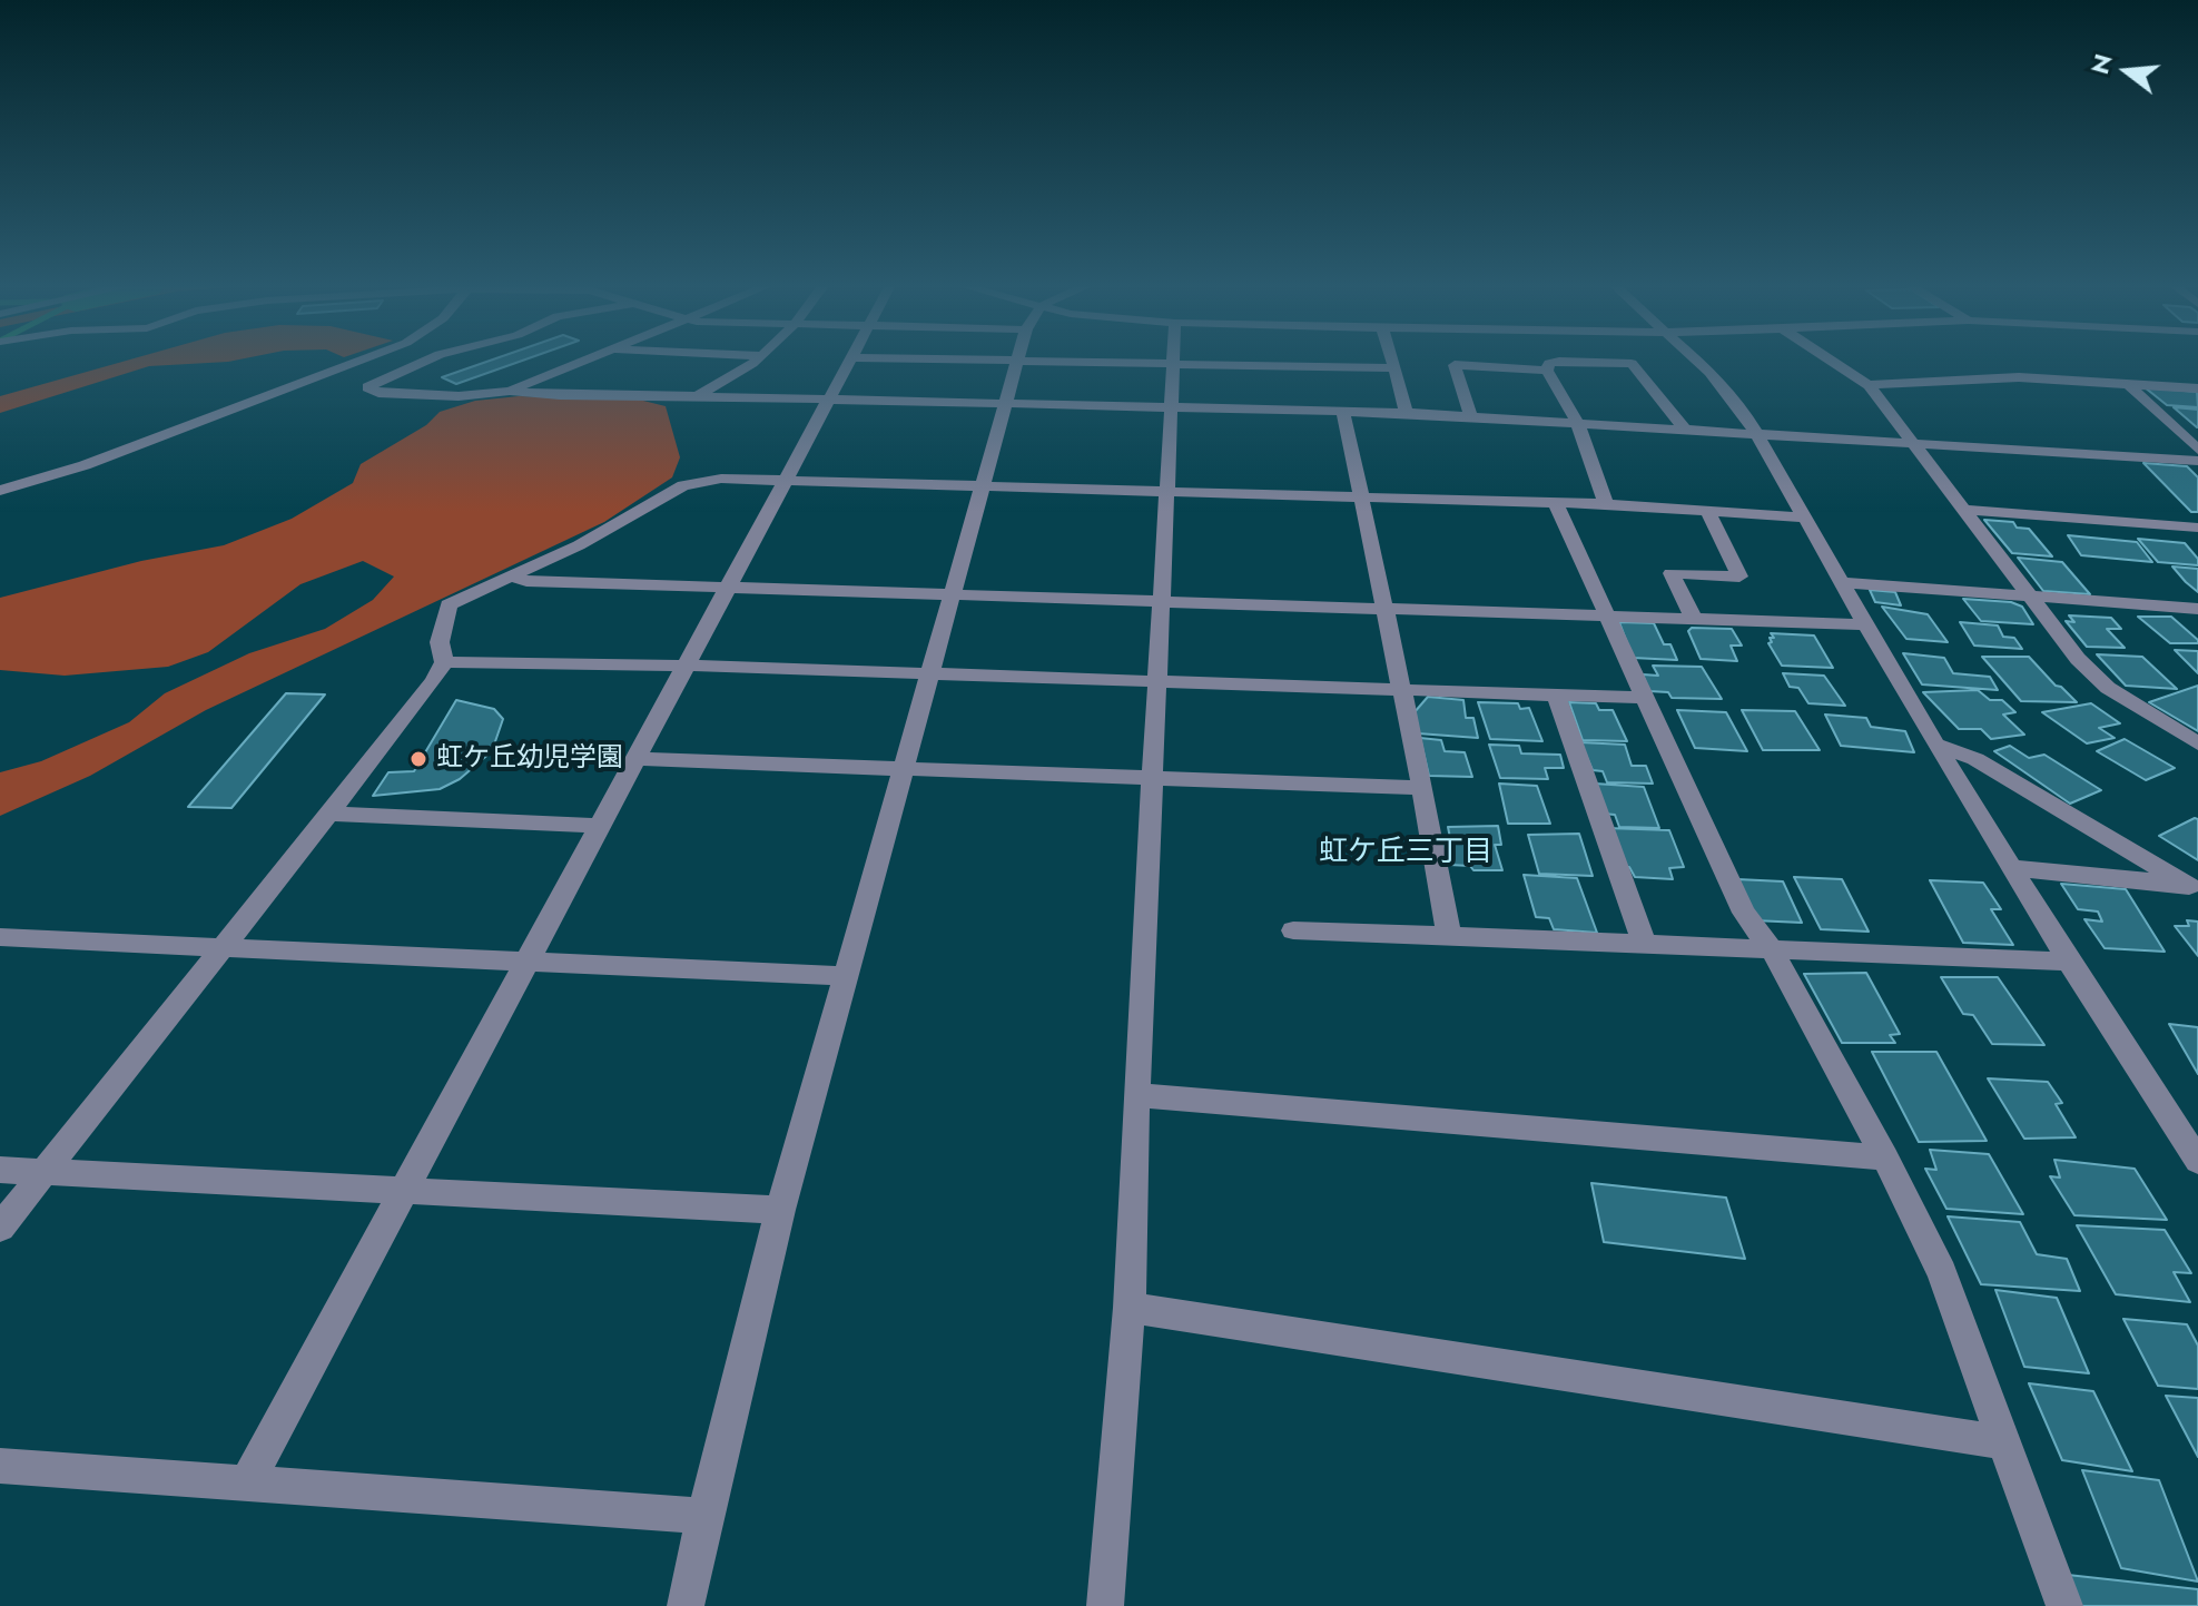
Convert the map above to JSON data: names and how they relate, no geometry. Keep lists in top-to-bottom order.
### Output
{
  "districts": ["虹ケ丘三丁目"],
  "places": ["虹ケ丘幼児学園"],
  "north": "left"
}
